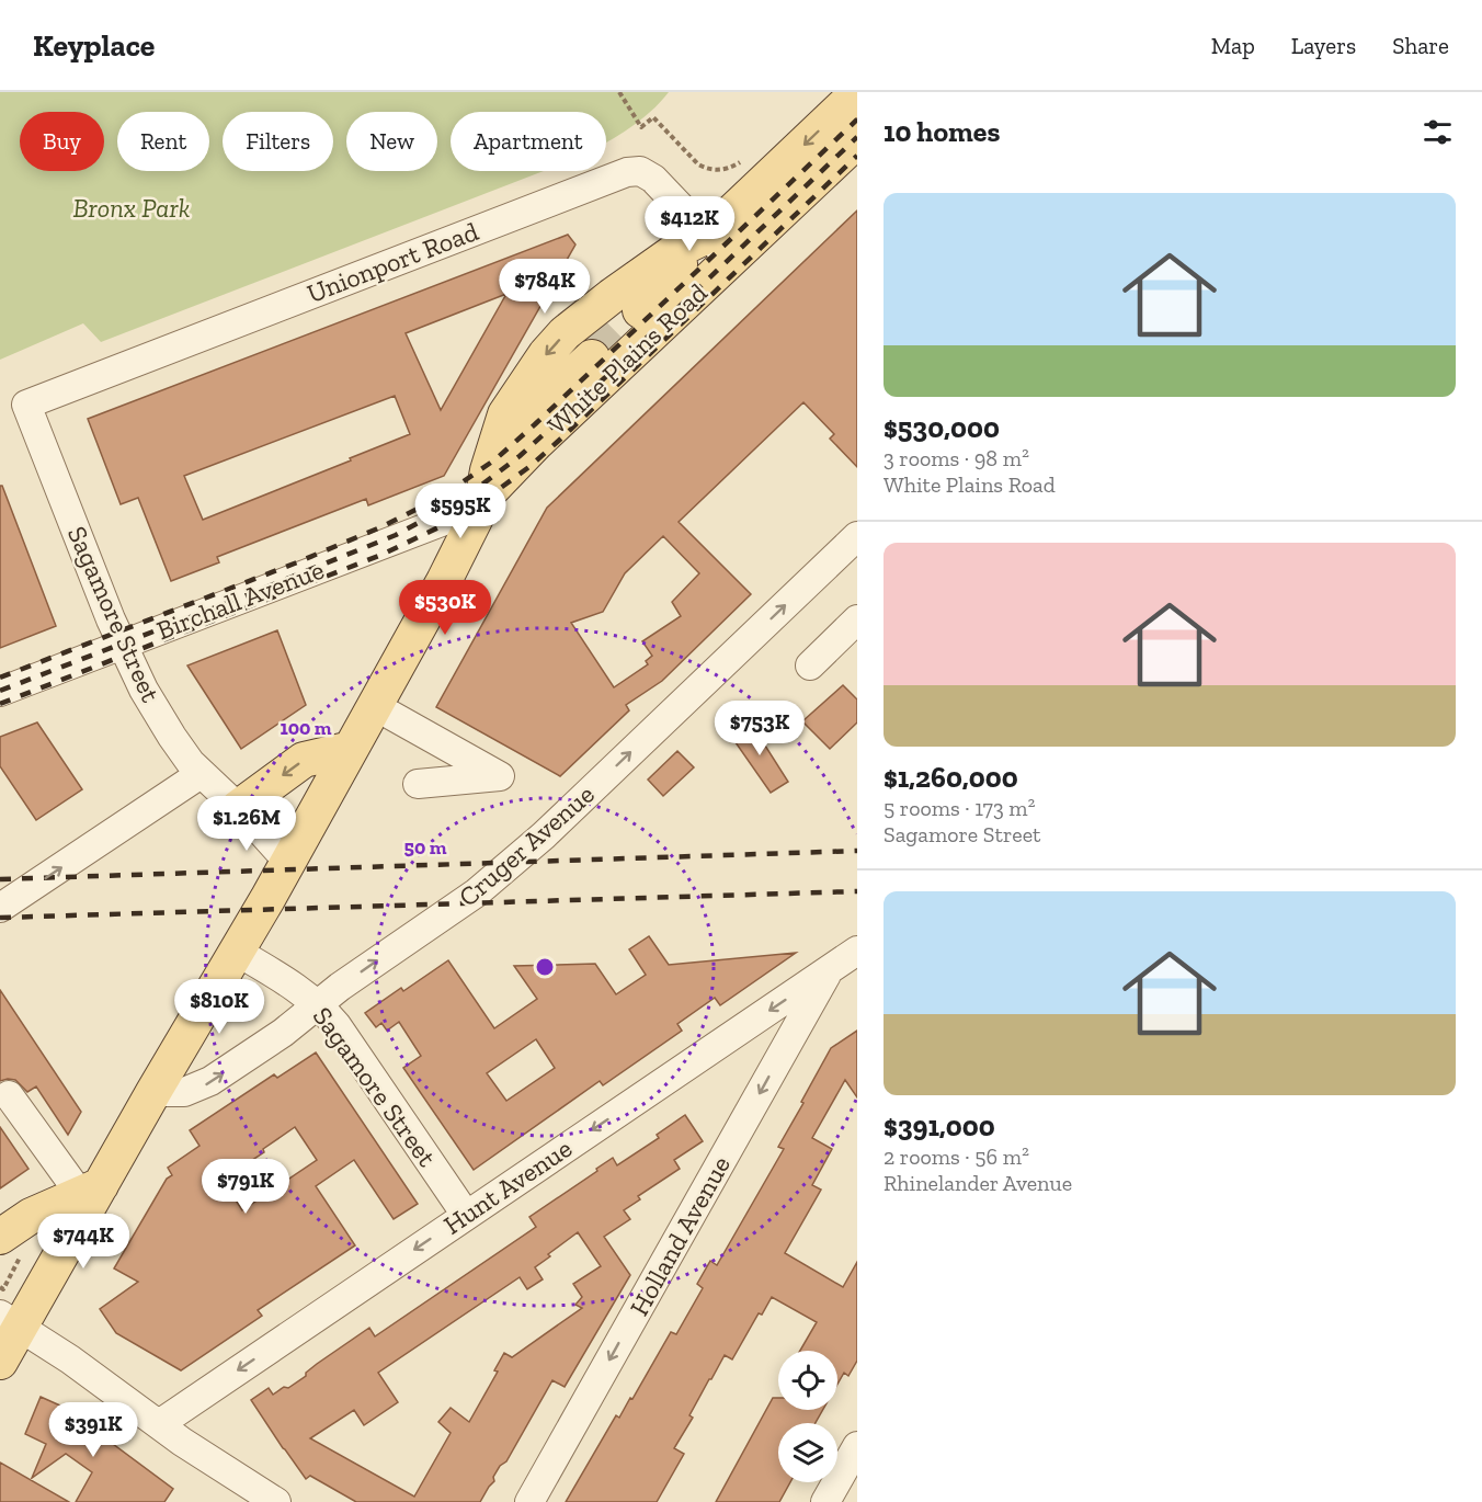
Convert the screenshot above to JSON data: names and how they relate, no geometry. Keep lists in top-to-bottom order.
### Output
{
  "streets": {
    "main road": ["White Plains Road"],
    "street": [
      "Unionport Road",
      "Birchall Avenue",
      "Sagamore Street",
      "Cruger Avenue",
      "Hunt Avenue",
      "Holland Avenue"
    ]
  },
  "crossings": [
    ["Unionport Road", "White Plains Road"],
    ["Unionport Road", "Sagamore Street"],
    ["White Plains Road", "Birchall Avenue"],
    ["White Plains Road", "Sagamore Street"],
    ["White Plains Road", "Cruger Avenue"],
    ["Birchall Avenue", "Sagamore Street"],
    ["Sagamore Street", "Cruger Avenue"],
    ["Sagamore Street", "Hunt Avenue"],
    ["Hunt Avenue", "Holland Avenue"]
  ],
  "one_way": ["Cruger Avenue", "Hunt Avenue", "Holland Avenue"],
  "parks": ["Bronx Park"],
  "page": {
    "header": "Keyplace",
    "nav": ["Map", "Layers", "Share"],
    "heading": "10 homes",
    "chip": [
      "Buy",
      "Rent",
      "Filters",
      "New",
      "Apartment"
    ],
    "list": [
      {
        "name": "$530,000",
        "note": "3 rooms · 98 m² · White Plains Road"
      },
      {
        "name": "$1,260,000",
        "note": "5 rooms · 173 m² · Sagamore Street"
      },
      {
        "name": "$391,000",
        "note": "2 rooms · 56 m² · Rhinelander Avenue"
      }
    ],
    "price": [
      "$412K",
      "$784K",
      "$595K",
      "$530K",
      "$753K",
      "$1.26M",
      "$810K",
      "$791K",
      "$744K",
      "$391K"
    ]
  },
  "rings": ["100 m", "50 m"]
}
